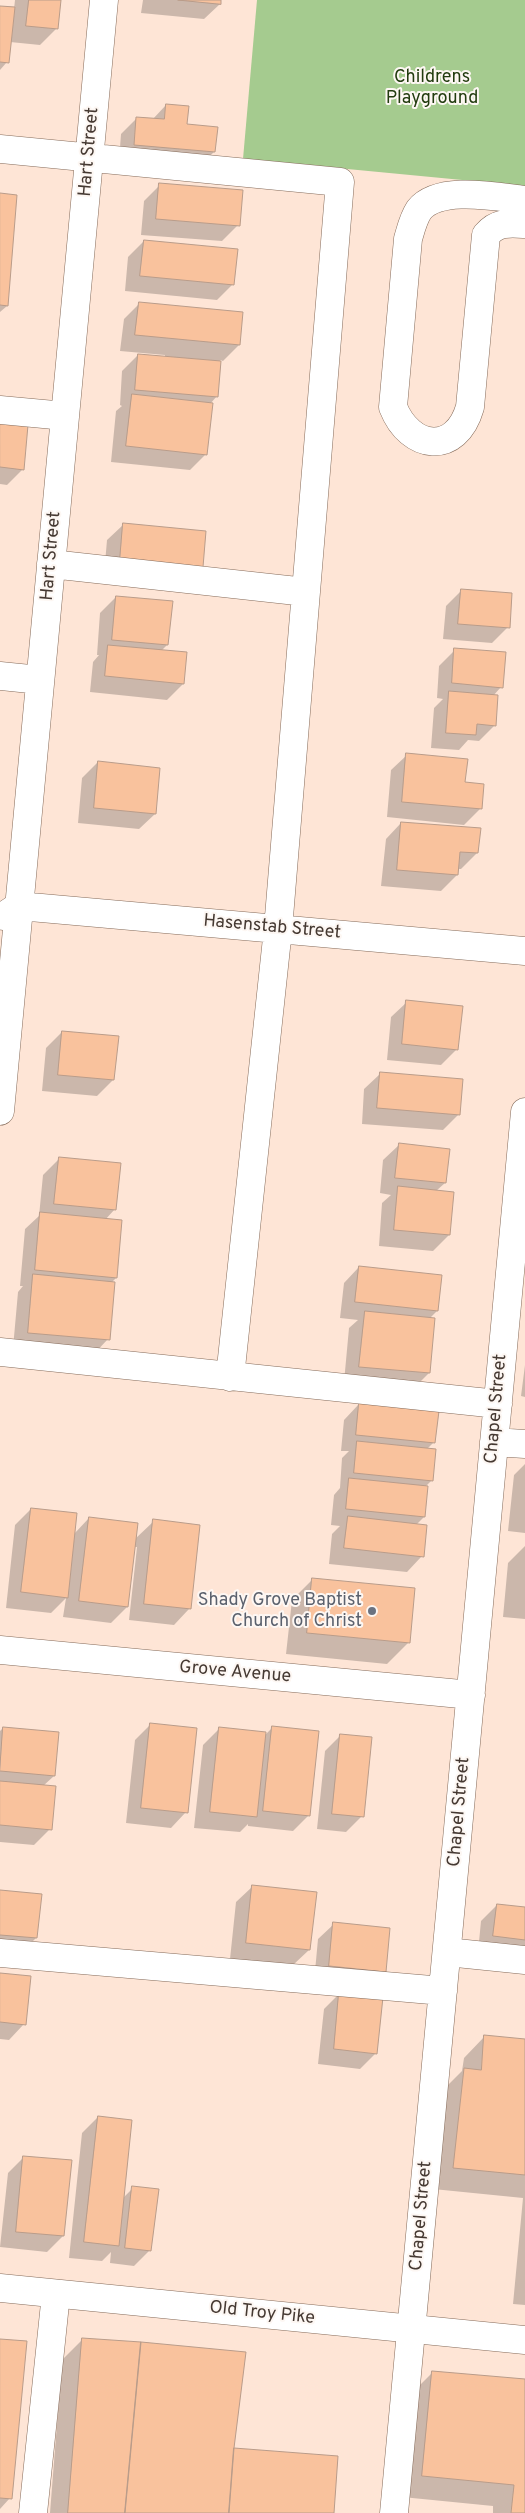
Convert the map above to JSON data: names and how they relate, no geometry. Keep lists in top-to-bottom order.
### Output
{
  "streets": {
    "street": [
      "Hart Street",
      "Hasenstab Street",
      "Chapel Street",
      "Grove Avenue",
      "Old Troy Pike"
    ]
  },
  "crossings": [
    ["Hart Street", "Hasenstab Street"],
    ["Chapel Street", "Grove Avenue"],
    ["Chapel Street", "Old Troy Pike"]
  ],
  "parks": ["Childrens Playground"],
  "places": ["Shady Grove Baptist Church of Christ"]
}
